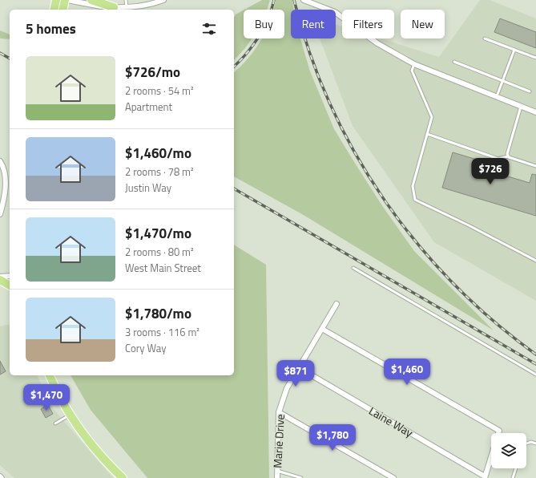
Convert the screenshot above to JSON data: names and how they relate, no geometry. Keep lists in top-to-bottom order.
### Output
{
  "streets": {
    "street": ["Laine Way", "Marie Drive"]
  },
  "crossings": [
    ["Laine Way", "Marie Drive"]
  ],
  "page": {
    "chip": [
      "Buy",
      "Rent",
      "Filters",
      "New"
    ],
    "heading": "5 homes",
    "list": [
      {
        "name": "$726/mo",
        "note": "2 rooms · 54 m² · Apartment"
      },
      {
        "name": "$1,460/mo",
        "note": "2 rooms · 78 m² · Justin Way"
      },
      {
        "name": "$1,470/mo",
        "note": "2 rooms · 80 m² · West Main Street"
      },
      {
        "name": "$1,780/mo",
        "note": "3 rooms · 116 m² · Cory Way"
      }
    ],
    "price": [
      "$726",
      "$1,460",
      "$871",
      "$1,470",
      "$1,780"
    ]
  }
}
